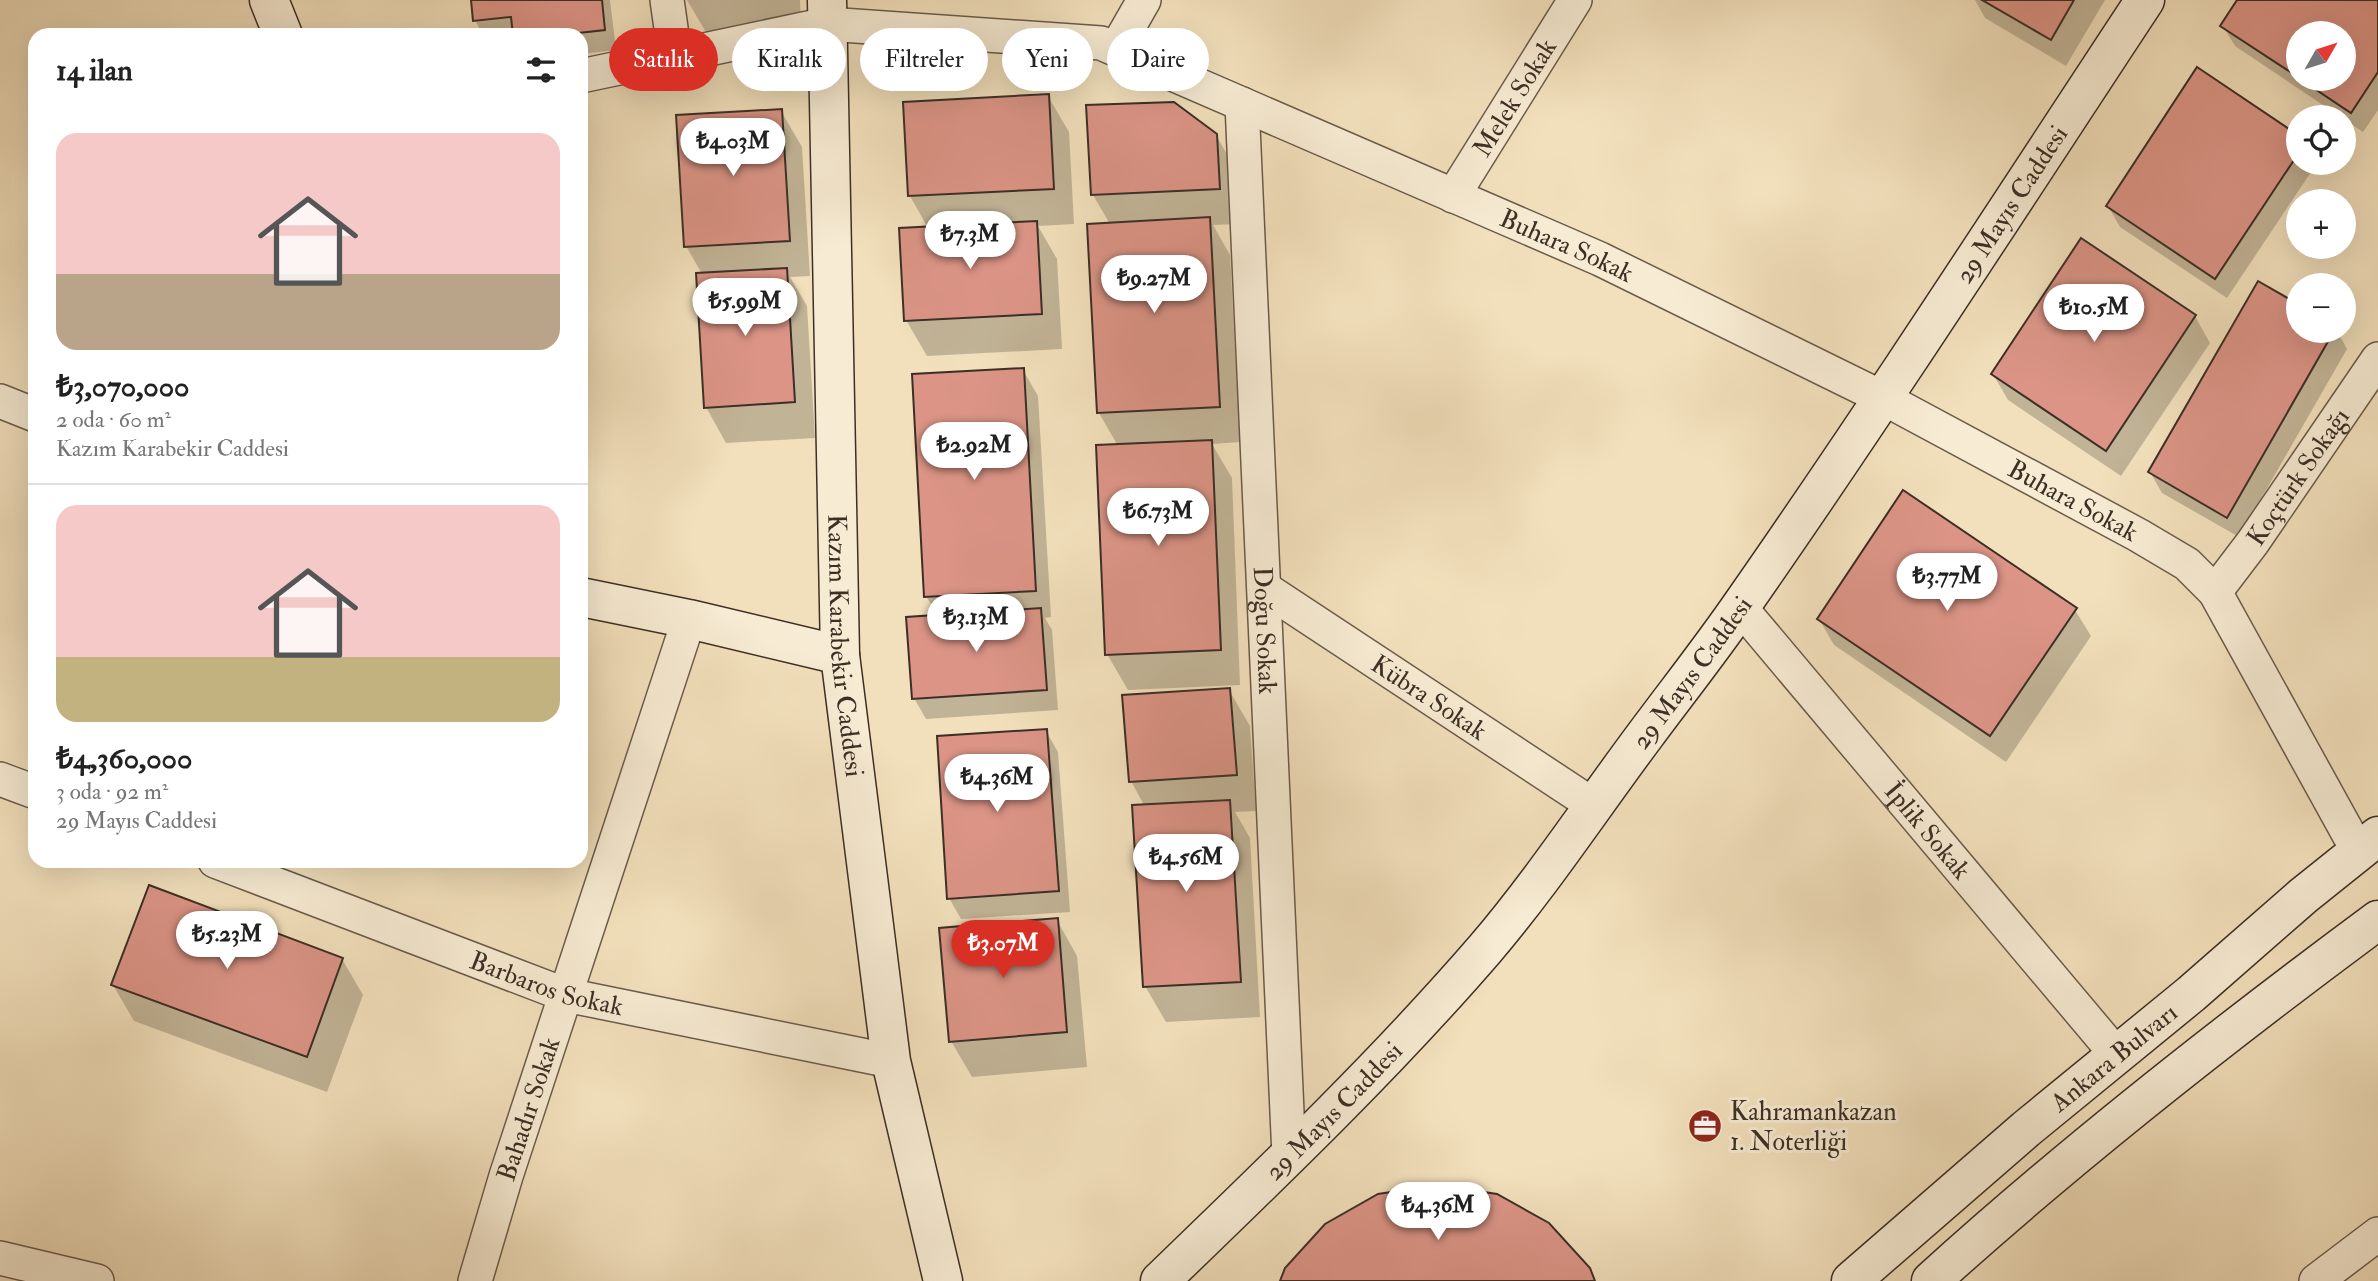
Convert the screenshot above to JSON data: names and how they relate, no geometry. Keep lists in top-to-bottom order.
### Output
{
  "streets": {
    "street": [
      "Melek Sokak",
      "29 Mayıs Caddesi",
      "Buhara Sokak",
      "Koçtürk Sokağı",
      "Doğu Sokak",
      "Kazım Karabekir Caddesi",
      "Kübra Sokak",
      "İplik Sokak",
      "Barbaros Sokak",
      "Ankara Bulvarı",
      "Bahadır Sokak"
    ]
  },
  "crossings": [
    ["Melek Sokak", "Buhara Sokak"],
    ["29 Mayıs Caddesi", "Buhara Sokak"],
    ["29 Mayıs Caddesi", "Doğu Sokak"],
    ["29 Mayıs Caddesi", "Kübra Sokak"],
    ["29 Mayıs Caddesi", "İplik Sokak"],
    ["Buhara Sokak", "Koçtürk Sokağı"],
    ["Buhara Sokak", "Doğu Sokak"],
    ["Buhara Sokak", "Kazım Karabekir Caddesi"],
    ["Buhara Sokak", "Ankara Bulvarı"],
    ["Doğu Sokak", "Kübra Sokak"],
    ["Kazım Karabekir Caddesi", "Barbaros Sokak"],
    ["İplik Sokak", "Ankara Bulvarı"],
    ["Barbaros Sokak", "Bahadır Sokak"]
  ],
  "places": {
    "office": ["Kahramankazan 1. Noterliği"]
  },
  "north": "top right",
  "page": {
    "map_buttons": ["+", "−"],
    "chip": [
      "Satılık",
      "Kiralık",
      "Filtreler",
      "Yeni",
      "Daire"
    ],
    "heading": "14 ilan",
    "list": [
      {
        "name": "₺3,070,000",
        "note": "2 oda · 60 m² · Kazım Karabekir Caddesi"
      },
      {
        "name": "₺4,360,000",
        "note": "3 oda · 92 m² · 29 Mayıs Caddesi"
      }
    ],
    "price": [
      "₺4.03M",
      "₺7.3M",
      "₺9.27M",
      "₺5.99M",
      "₺10.5M",
      "₺2.92M",
      "₺6.73M",
      "₺3.77M",
      "₺3.13M",
      "₺4.36M",
      "₺4.56M",
      "₺5.23M",
      "₺3.07M",
      "₺4.36M"
    ]
  }
}
